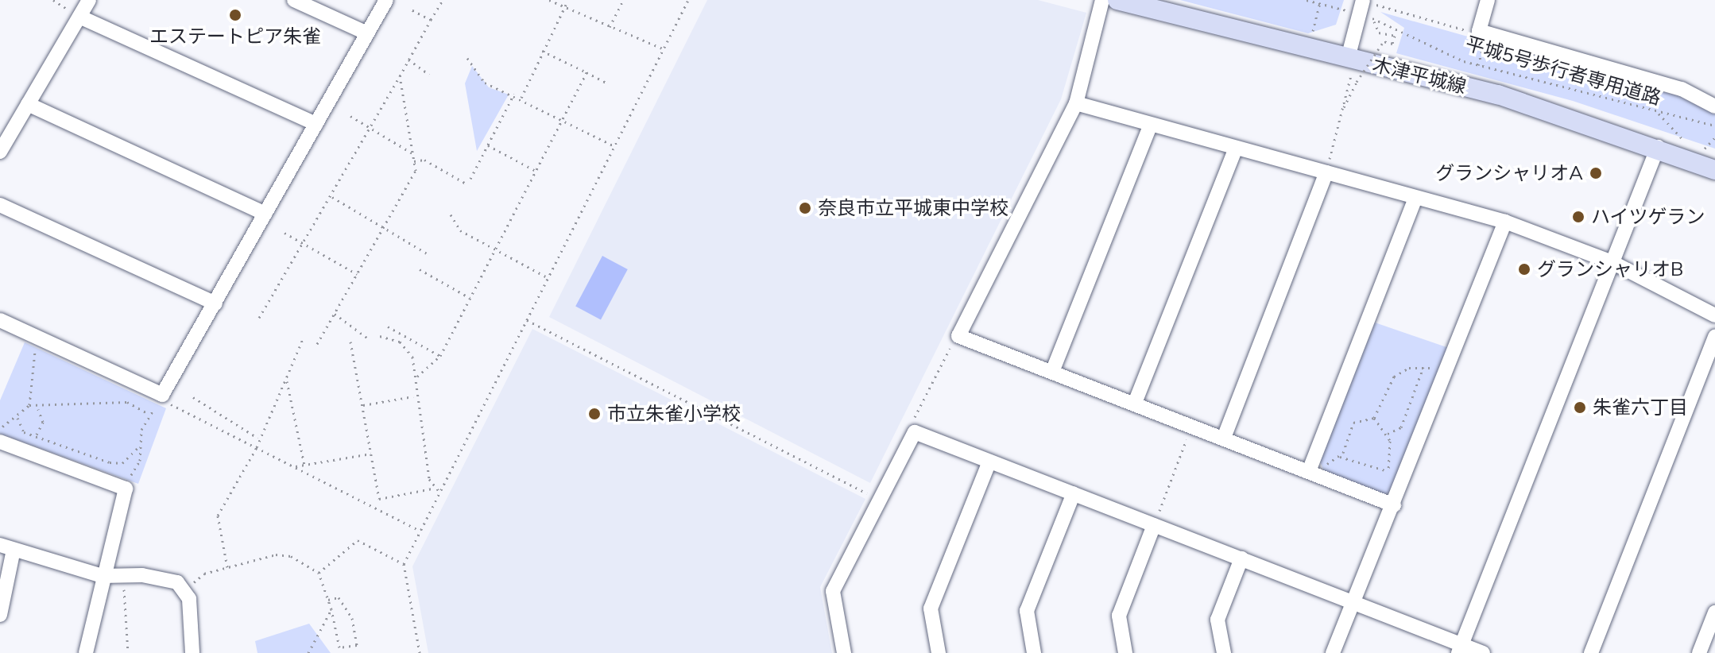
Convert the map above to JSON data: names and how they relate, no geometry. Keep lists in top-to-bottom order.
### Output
{
  "streets": {
    "main road": ["木津平城線"],
    "path": ["平城5号歩行者専用道路"]
  },
  "places": [
    "エステートピア朱雀",
    "グランシャリオA",
    "奈良市立平城東中学校",
    "ハイツゲラン",
    "グランシャリオB",
    "朱雀六丁目",
    "市立朱雀小学校"
  ]
}
